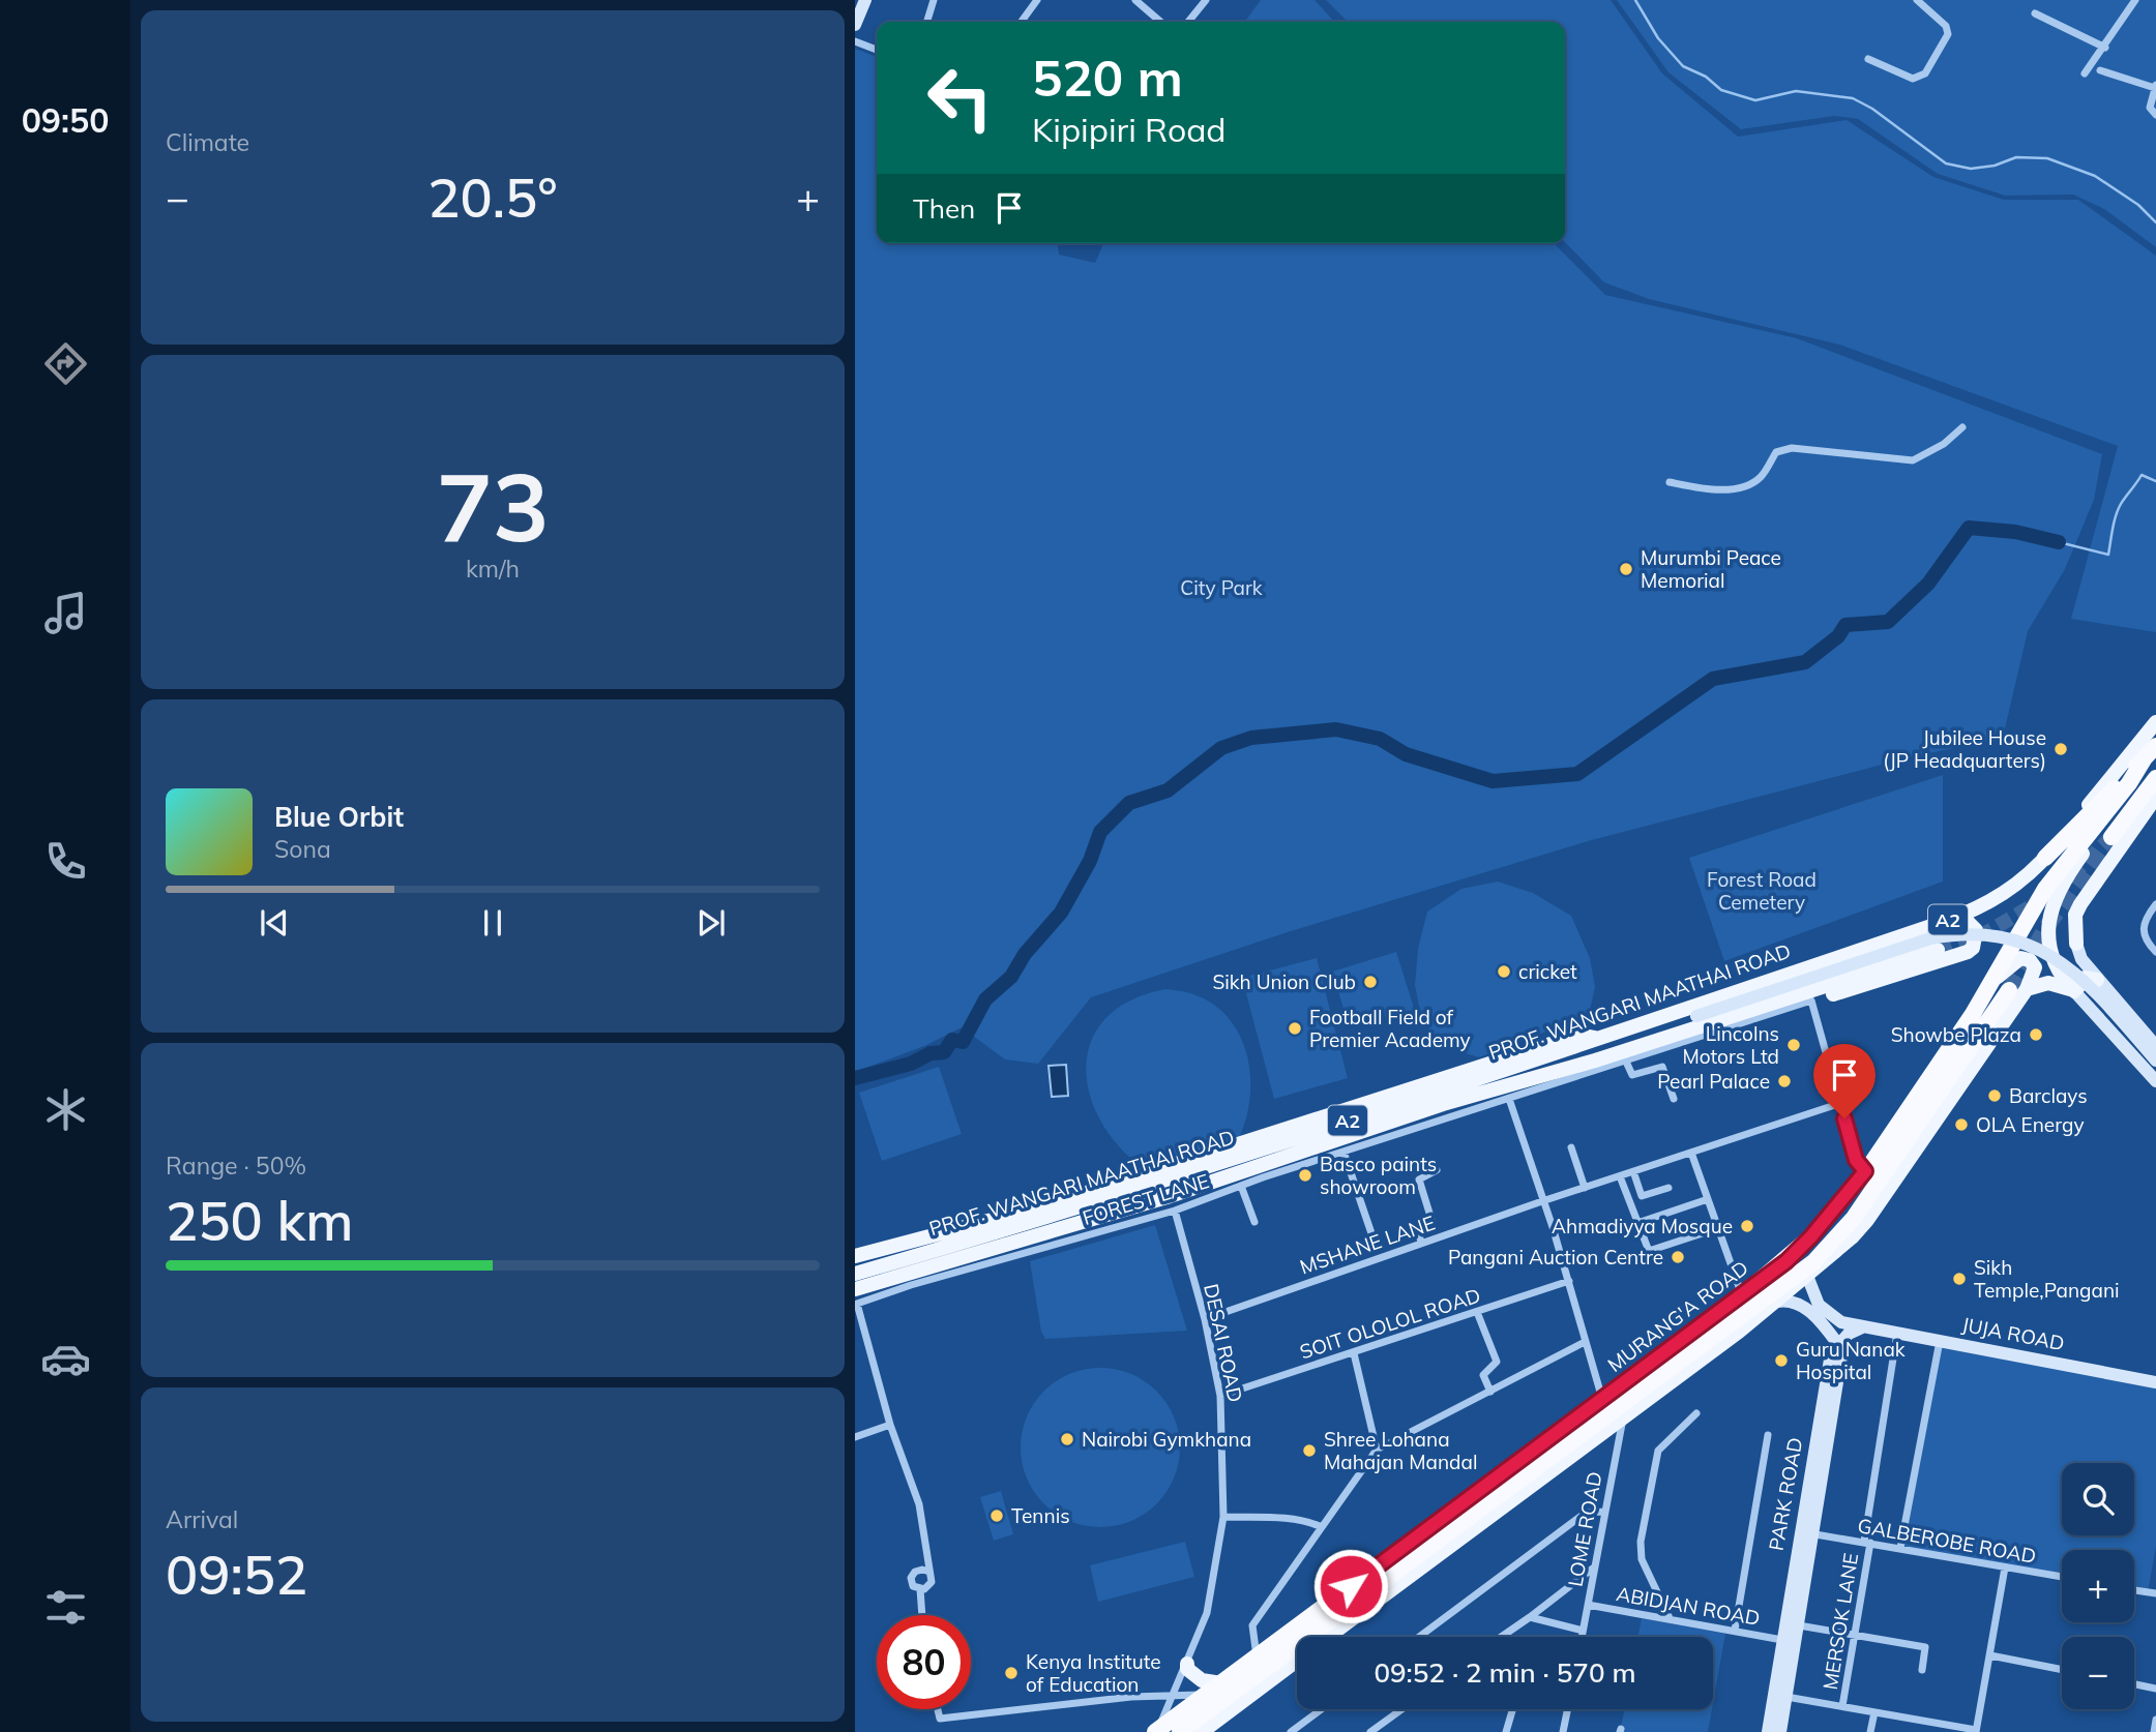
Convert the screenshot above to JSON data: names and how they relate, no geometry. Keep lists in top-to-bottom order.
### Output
{
  "streets": {
    "highway": ["A2", "PROF. WANGARI MAATHAI ROAD", "MURANG'A ROAD"],
    "main road": ["JUJA ROAD", "PARK ROAD"],
    "street": [
      "FOREST LANE",
      "MSHANE LANE",
      "SOIT OLOLOL ROAD",
      "DESAI ROAD",
      "LOME ROAD",
      "GALBEROBE ROAD",
      "ABIDJAN ROAD",
      "MERSOK LANE"
    ]
  },
  "crossings": [
    ["PROF. WANGARI MAATHAI ROAD", "MURANG'A ROAD"],
    ["FOREST LANE", "DESAI ROAD"],
    ["MSHANE LANE", "DESAI ROAD"],
    ["MURANG'A ROAD", "JUJA ROAD"],
    ["MURANG'A ROAD", "DESAI ROAD"],
    ["MURANG'A ROAD", "LOME ROAD"],
    ["SOIT OLOLOL ROAD", "DESAI ROAD"],
    ["JUJA ROAD", "MERSOK LANE"],
    ["PARK ROAD", "GALBEROBE ROAD"],
    ["PARK ROAD", "ABIDJAN ROAD"],
    ["LOME ROAD", "ABIDJAN ROAD"],
    ["GALBEROBE ROAD", "MERSOK LANE"]
  ],
  "parks": ["City Park", "Forest Road Cemetery"],
  "places": [
    "Murumbi Peace Memorial",
    "Jubilee House (JP Headquarters)",
    "cricket",
    "Sikh Union Club",
    "Football Field of Premier Academy",
    "Showbe Plaza",
    "Lincolns Motors Ltd",
    "Pearl Palace",
    "Barclays",
    "OLA Energy",
    "Basco paints showroom",
    "Ahmadiyya Mosque",
    "Pangani Auction Centre",
    "Sikh Temple,Pangani",
    "Guru Nanak Hospital",
    "Nairobi Gymkhana",
    "Shree Lohana Mahajan Mandal",
    "Tennis",
    "Kenya Institute of Education"
  ],
  "page": {
    "tabs": "09:50",
    "tile": [
      "Climate",
      ["73", "km/h"],
      ["Range · 50%", "250 km"],
      ["Arrival", "09:52"]
    ],
    "turn": ["520 m", "Kipipiri Road"],
    "heat": ["−", "20.5°", "+"],
    "then": "Then",
    "song": ["Blue Orbit", "Sona"],
    "map_buttons": ["+", "−"],
    "limit": "80",
    "trip": "09:52 · 2 min · 570 m"
  }
}
